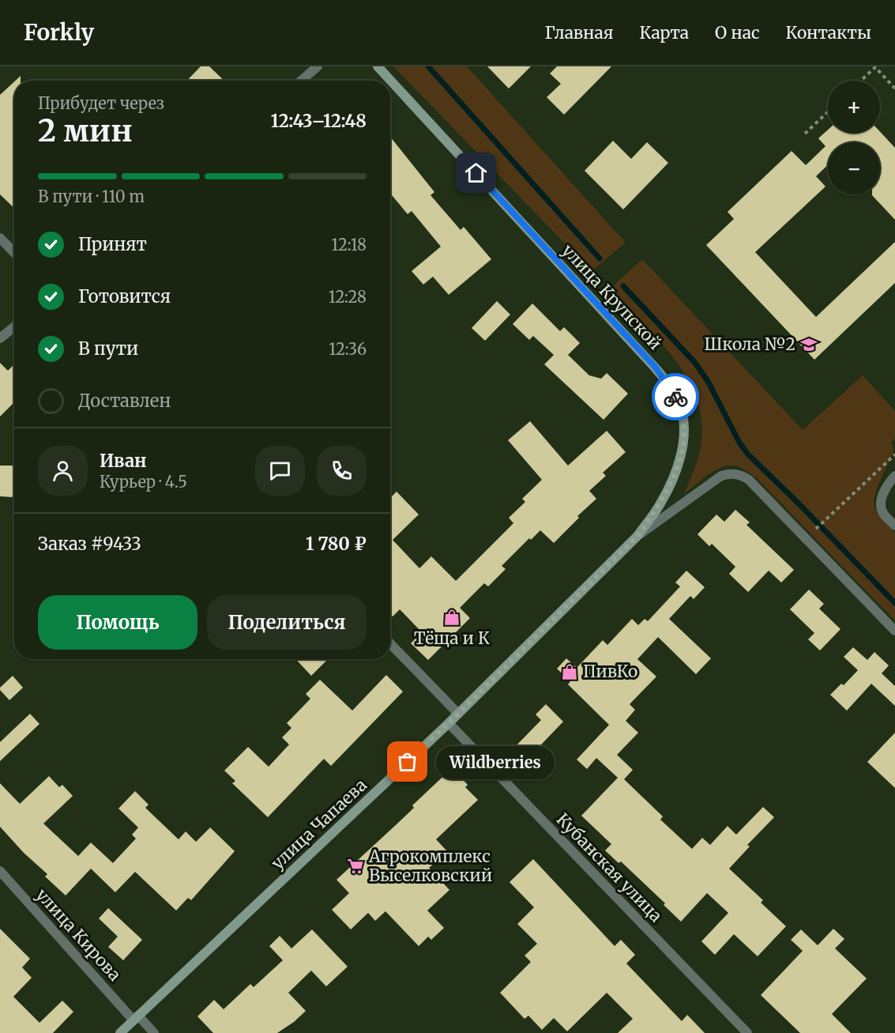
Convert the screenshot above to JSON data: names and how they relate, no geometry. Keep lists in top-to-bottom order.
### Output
{
  "streets": {
    "street": [
      "улица Крупской",
      "улица Чапаева",
      "Кубанская улица",
      "улица Кирова"
    ]
  },
  "crossings": [
    ["улица Крупской", "улица Чапаева"],
    ["улица Чапаева", "Кубанская улица"],
    ["улица Чапаева", "улица Кирова"]
  ],
  "places": {
    "school or university": ["Школа №2"],
    "shop": ["Тёща и К", "ПивКо"],
    "other": ["Wildberries"],
    "supermarket": ["Агрокомплекс Выселковский"]
  },
  "page": {
    "header": "Forkly",
    "nav": [
      "Главная",
      "Карта",
      "О нас",
      "Контакты"
    ],
    "map_buttons": ["+", "−"],
    "heading": ["2 мин", "Прибудет через", "12:43–12:48"],
    "panel": [
      "Иван",
      "Курьер · 4.5",
      "Заказ #9433",
      "1 780 ₽"
    ],
    "bar": "В пути · 110 m",
    "list": [
      ["Принят", "12:18"],
      ["Готовится", "12:28"],
      ["В пути", "12:36"],
      "Доставлен"
    ],
    "buttons": ["Помощь", "Поделиться"],
    "bubble": "Wildberries"
  }
}
